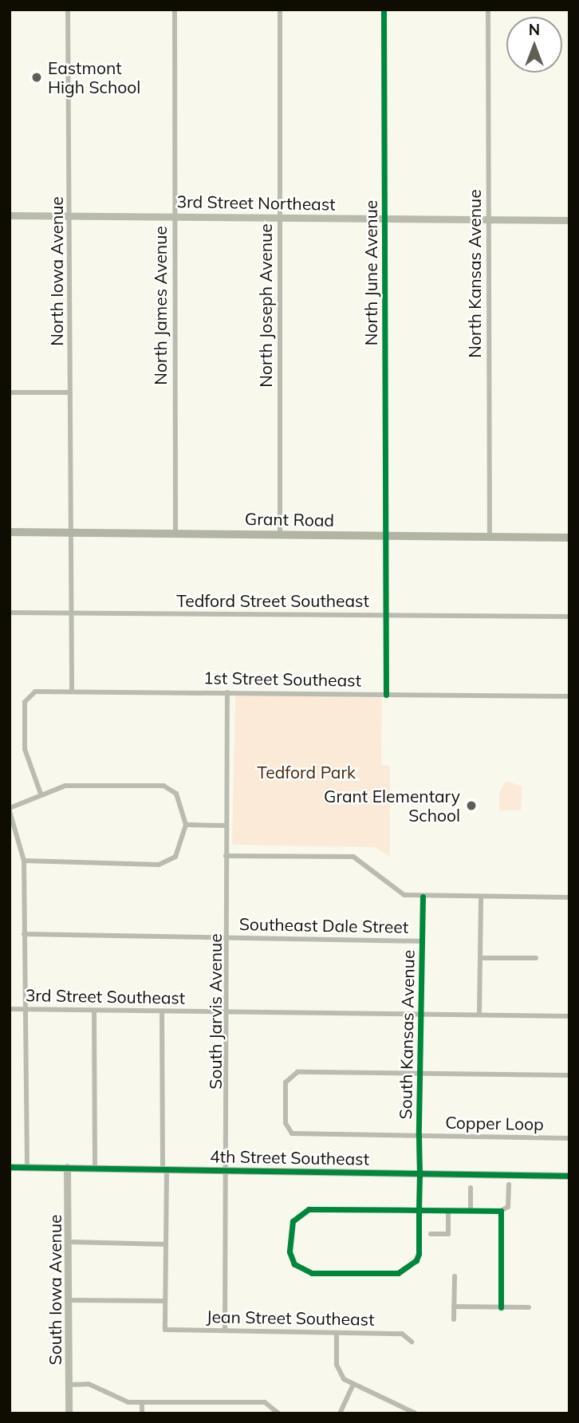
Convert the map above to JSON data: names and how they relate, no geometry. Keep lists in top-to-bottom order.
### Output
{
  "streets": {
    "main road": ["Grant Road"],
    "street": [
      "3rd Street Northeast",
      "North Iowa Avenue",
      "North June Avenue",
      "North Kansas Avenue",
      "North James Avenue",
      "North Joseph Avenue",
      "Tedford Street Southeast",
      "1st Street Southeast",
      "Southeast Dale Street",
      "3rd Street Southeast",
      "South Jarvis Avenue",
      "South Kansas Avenue",
      "Copper Loop",
      "4th Street Southeast",
      "South Iowa Avenue",
      "Jean Street Southeast"
    ]
  },
  "crossings": [
    ["3rd Street Northeast", "North Iowa Avenue"],
    ["3rd Street Northeast", "North June Avenue"],
    ["3rd Street Northeast", "North Kansas Avenue"],
    ["3rd Street Northeast", "North James Avenue"],
    ["3rd Street Northeast", "North Joseph Avenue"],
    ["North Iowa Avenue", "Grant Road"],
    ["North June Avenue", "Grant Road"],
    ["North June Avenue", "Tedford Street Southeast"],
    ["North June Avenue", "1st Street Southeast"],
    ["North Kansas Avenue", "Grant Road"],
    ["North James Avenue", "Grant Road"],
    ["North Joseph Avenue", "Grant Road"],
    ["1st Street Southeast", "South Jarvis Avenue"],
    ["Southeast Dale Street", "South Jarvis Avenue"],
    ["Southeast Dale Street", "South Kansas Avenue"],
    ["3rd Street Southeast", "South Jarvis Avenue"],
    ["3rd Street Southeast", "South Kansas Avenue"],
    ["South Jarvis Avenue", "4th Street Southeast"],
    ["South Jarvis Avenue", "Jean Street Southeast"],
    ["South Kansas Avenue", "Copper Loop"],
    ["South Kansas Avenue", "4th Street Southeast"],
    ["4th Street Southeast", "South Iowa Avenue"]
  ],
  "parks": ["Tedford Park"],
  "places": ["Eastmont High School", "Grant Elementary School"],
  "north": "top"
}
